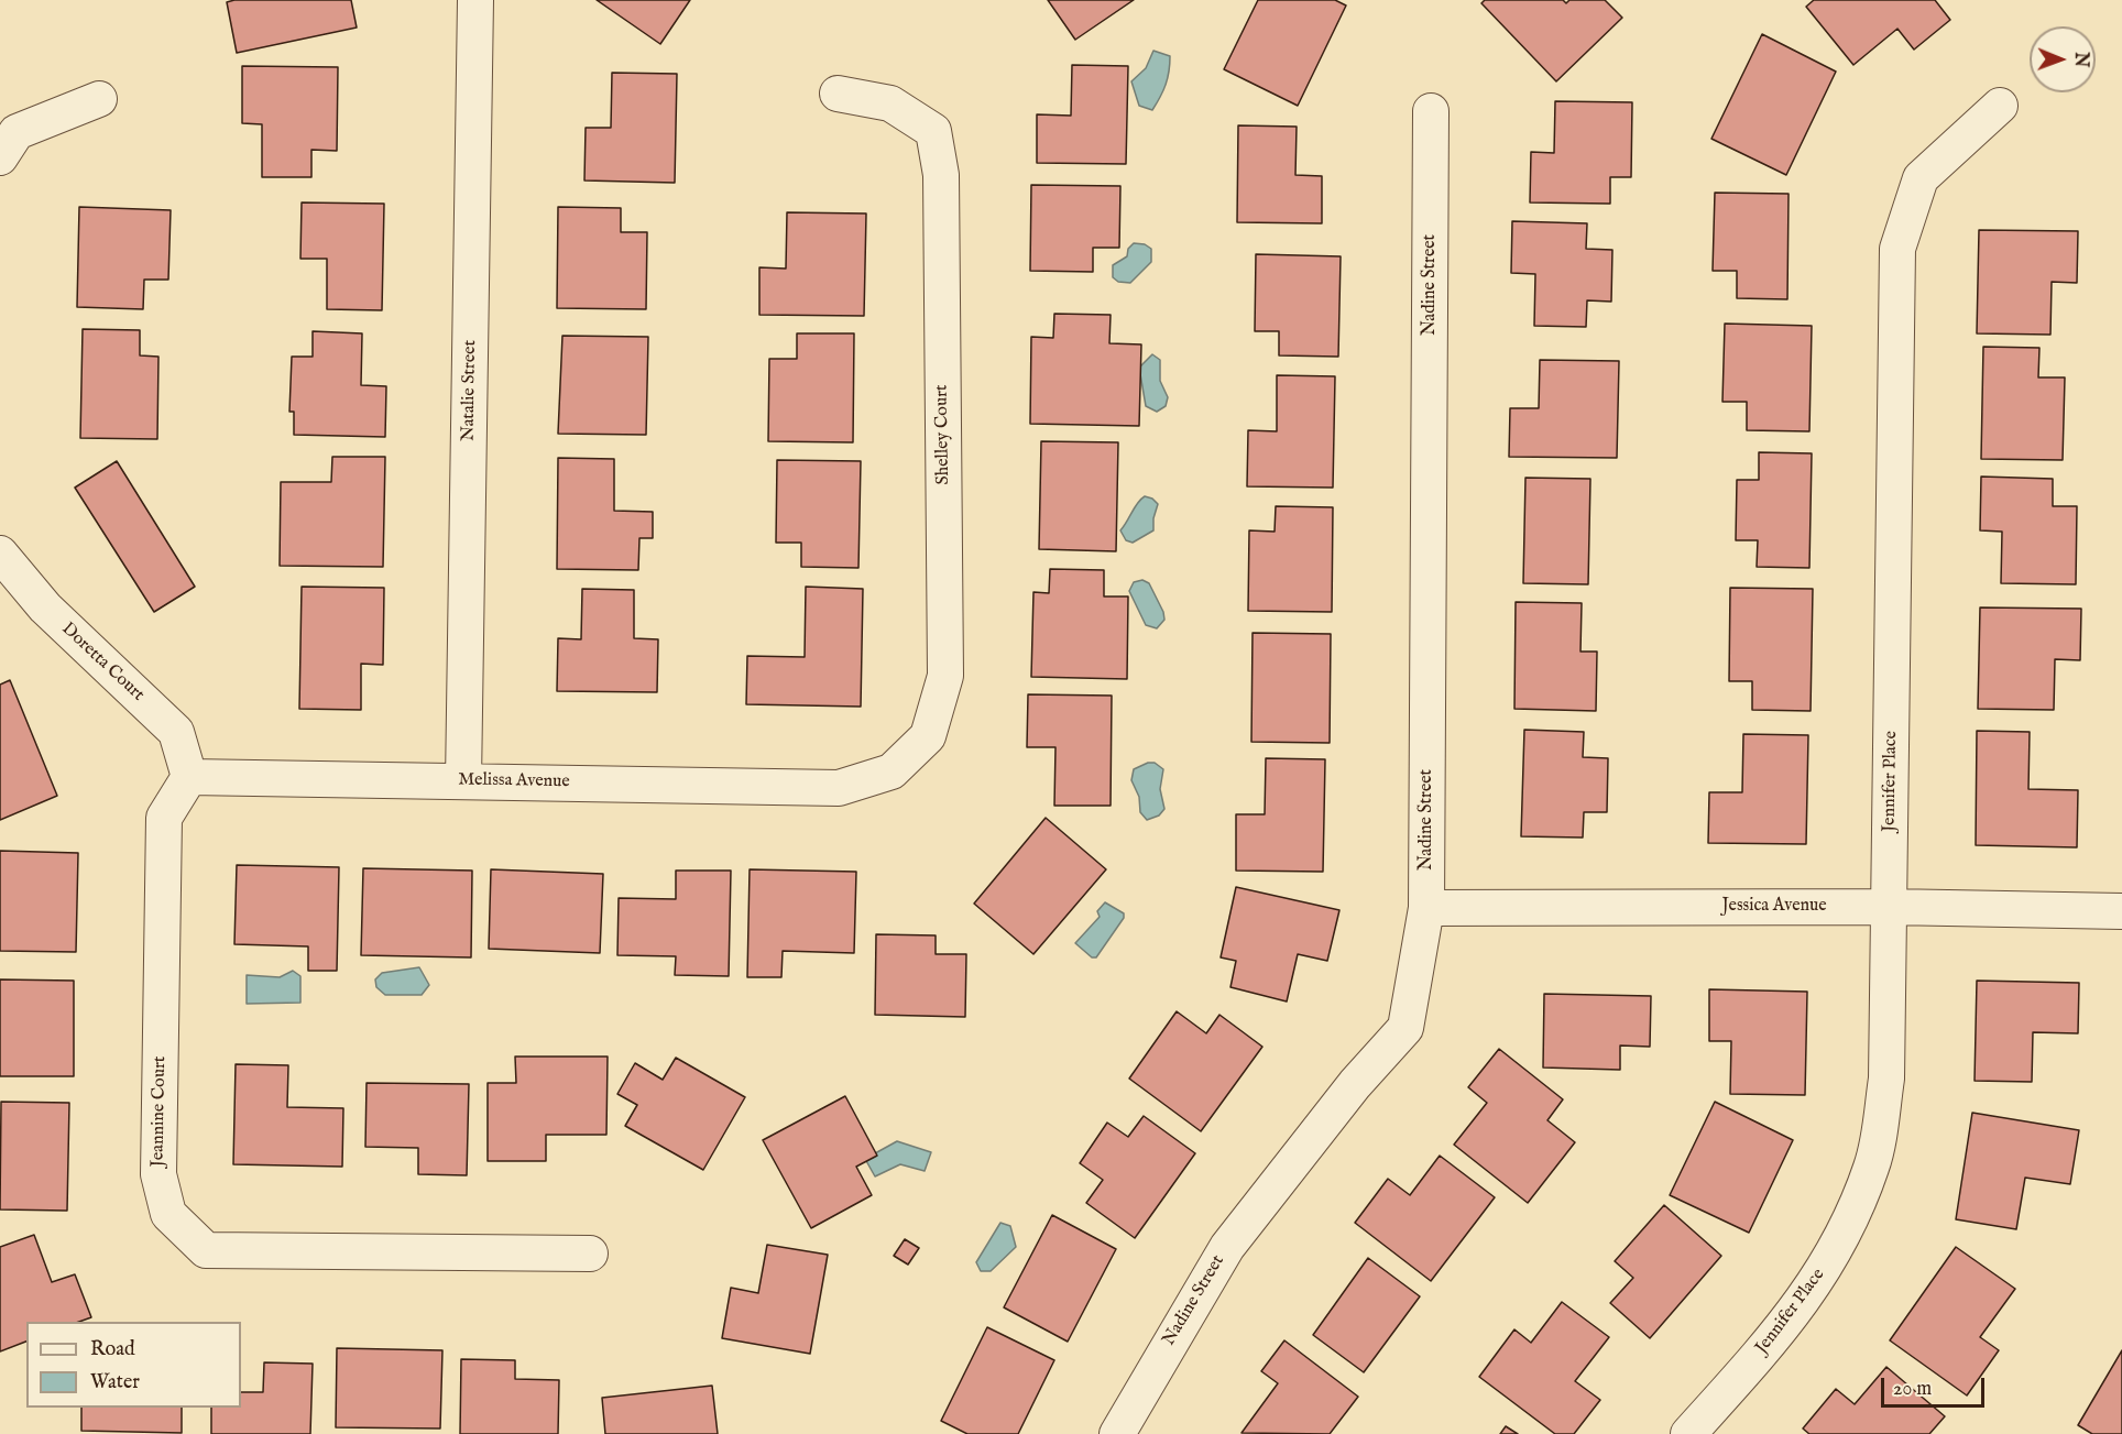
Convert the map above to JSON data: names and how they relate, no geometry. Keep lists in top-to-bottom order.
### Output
{
  "streets": {
    "street": [
      "Nadine Street",
      "Natalie Street",
      "Shelley Court",
      "Doretta Court",
      "Melissa Avenue",
      "Jennifer Place",
      "Jessica Avenue",
      "Jeannine Court"
    ]
  },
  "crossings": [
    ["Nadine Street", "Jessica Avenue"],
    ["Natalie Street", "Melissa Avenue"],
    ["Shelley Court", "Melissa Avenue"],
    ["Doretta Court", "Melissa Avenue"],
    ["Doretta Court", "Jeannine Court"],
    ["Melissa Avenue", "Jeannine Court"],
    ["Jennifer Place", "Jessica Avenue"]
  ],
  "legend": ["Road", "Water"],
  "scale_bar": "20 m",
  "north": "right"
}
